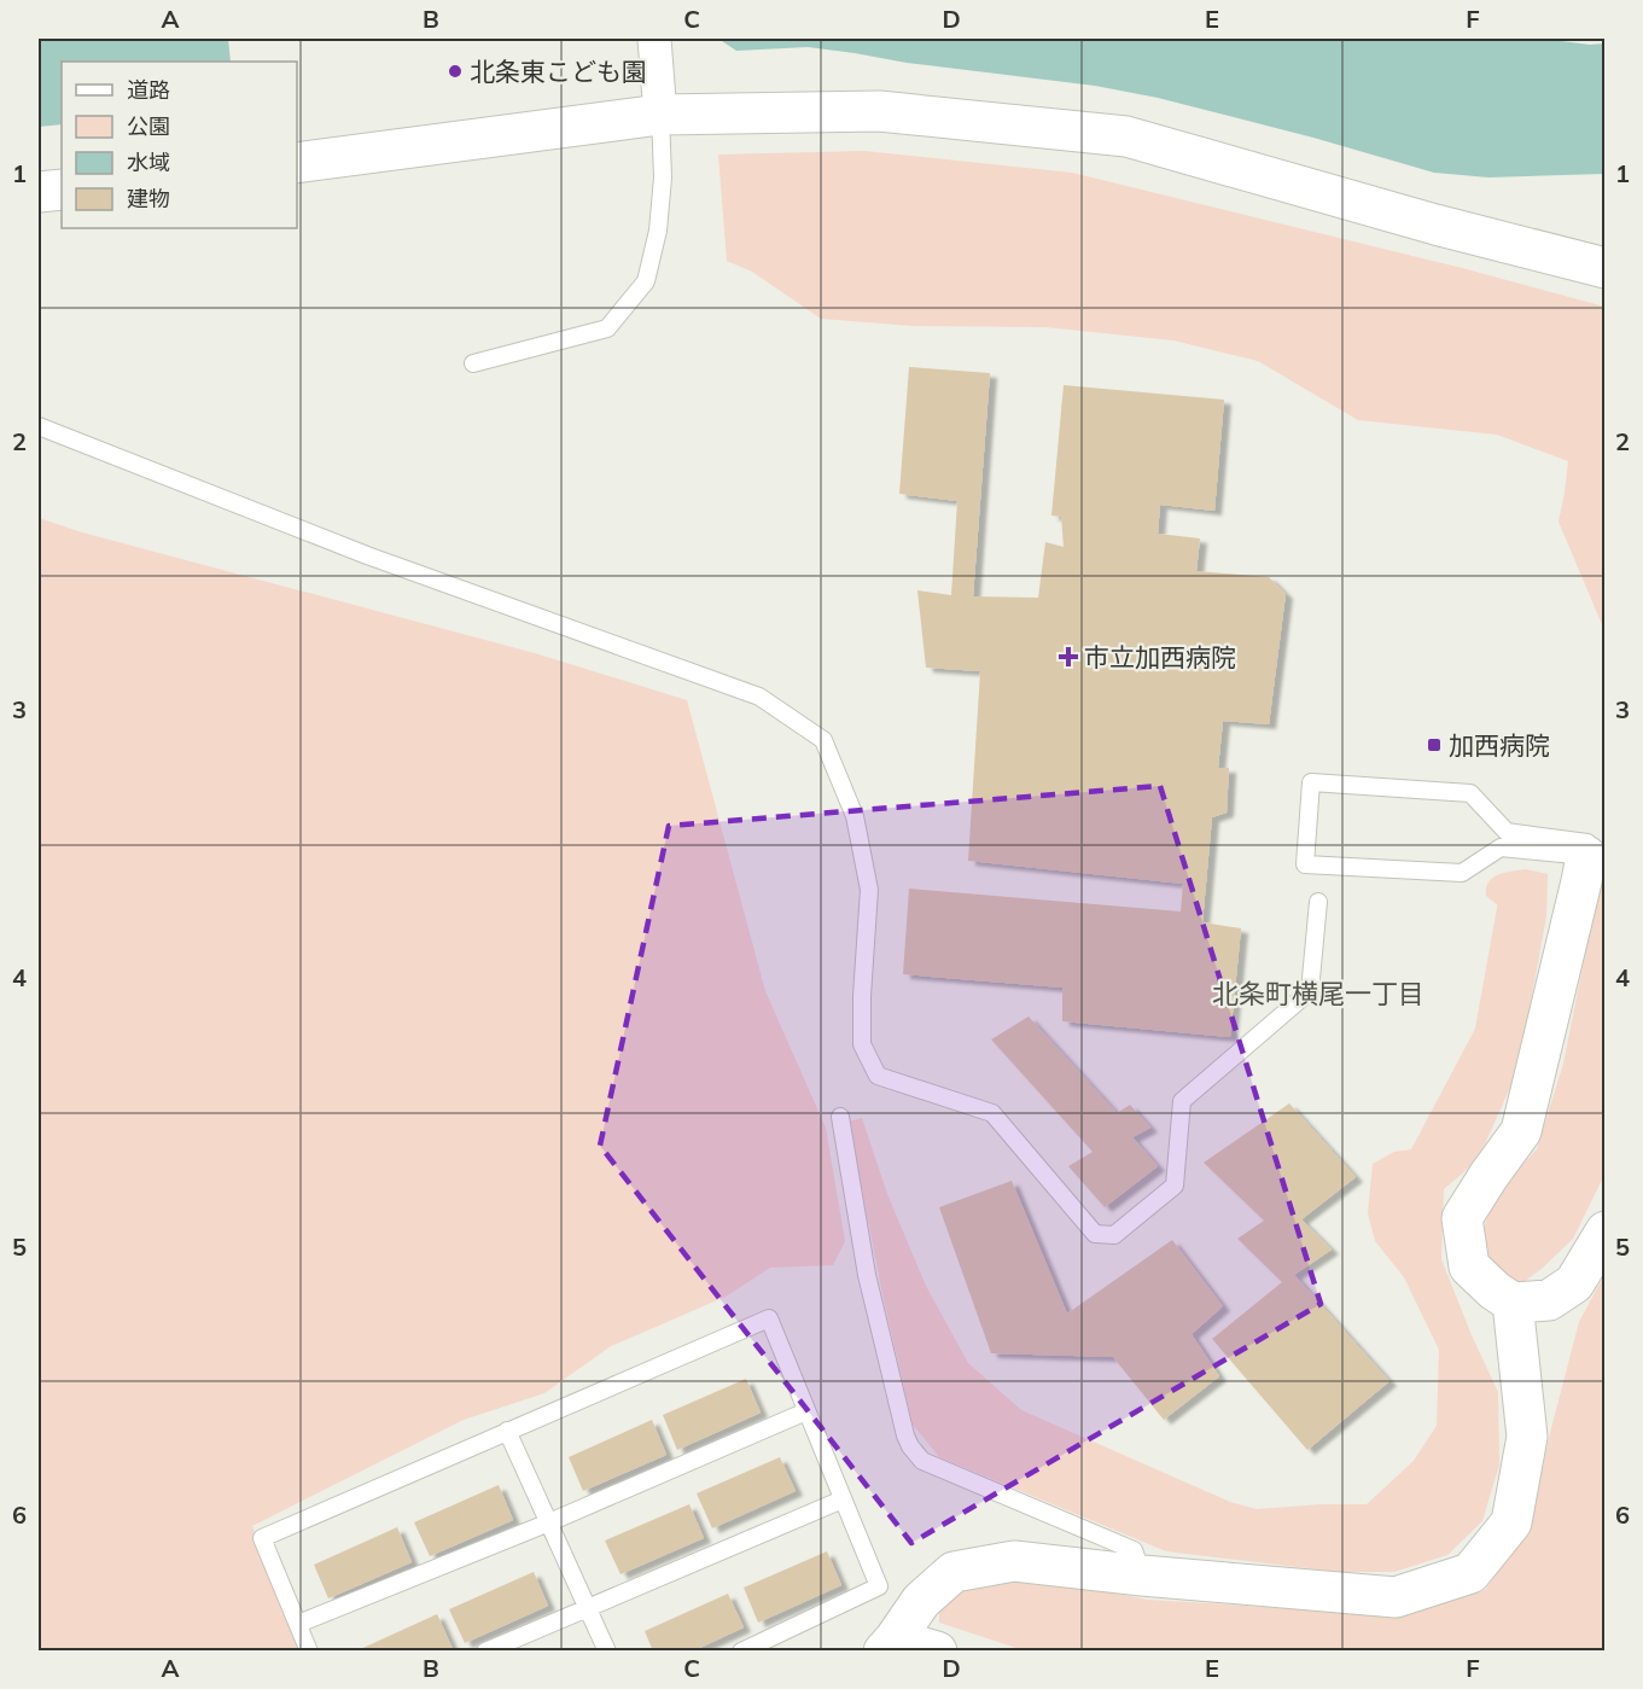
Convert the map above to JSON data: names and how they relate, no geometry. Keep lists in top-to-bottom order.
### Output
{
  "districts": ["北条町横尾一丁目"],
  "places": {
    "other": ["北条東こども園"],
    "health": ["市立加西病院"],
    "transit": ["加西病院"]
  },
  "legend": [
    "道路",
    "公園",
    "水域",
    "建物"
  ],
  "grid": {
    "columns": [
      "A",
      "B",
      "C",
      "D",
      "E",
      "F"
    ],
    "rows": [
      "1",
      "2",
      "3",
      "4",
      "5",
      "6"
    ]
  }
}
